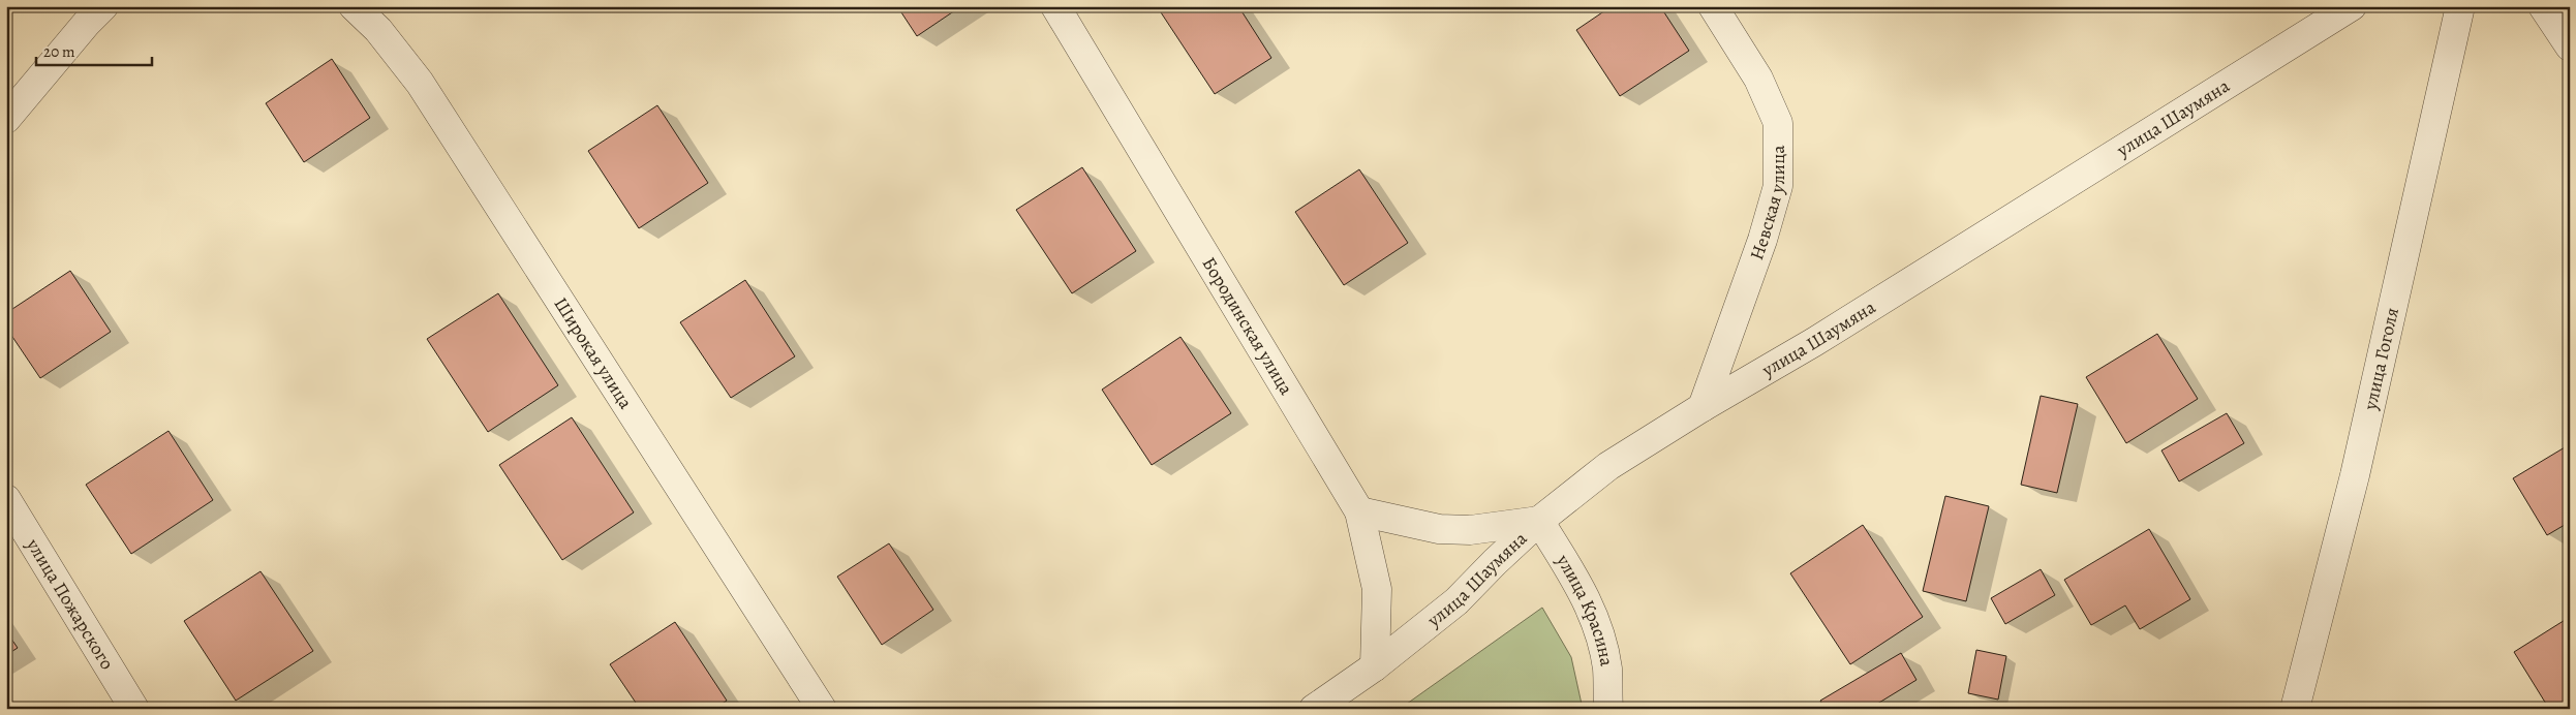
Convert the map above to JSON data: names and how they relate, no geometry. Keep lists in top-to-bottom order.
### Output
{
  "streets": {
    "street": [
      "улица Шаумяна",
      "Невская улица",
      "Бородинская улица",
      "Широкая улица",
      "улица Гоголя",
      "улица Пожарского",
      "улица Красина"
    ]
  },
  "crossings": [
    ["улица Шаумяна", "Невская улица"],
    ["улица Шаумяна", "Бородинская улица"],
    ["улица Шаумяна", "улица Красина"]
  ],
  "scale_bar": "20 m"
}
